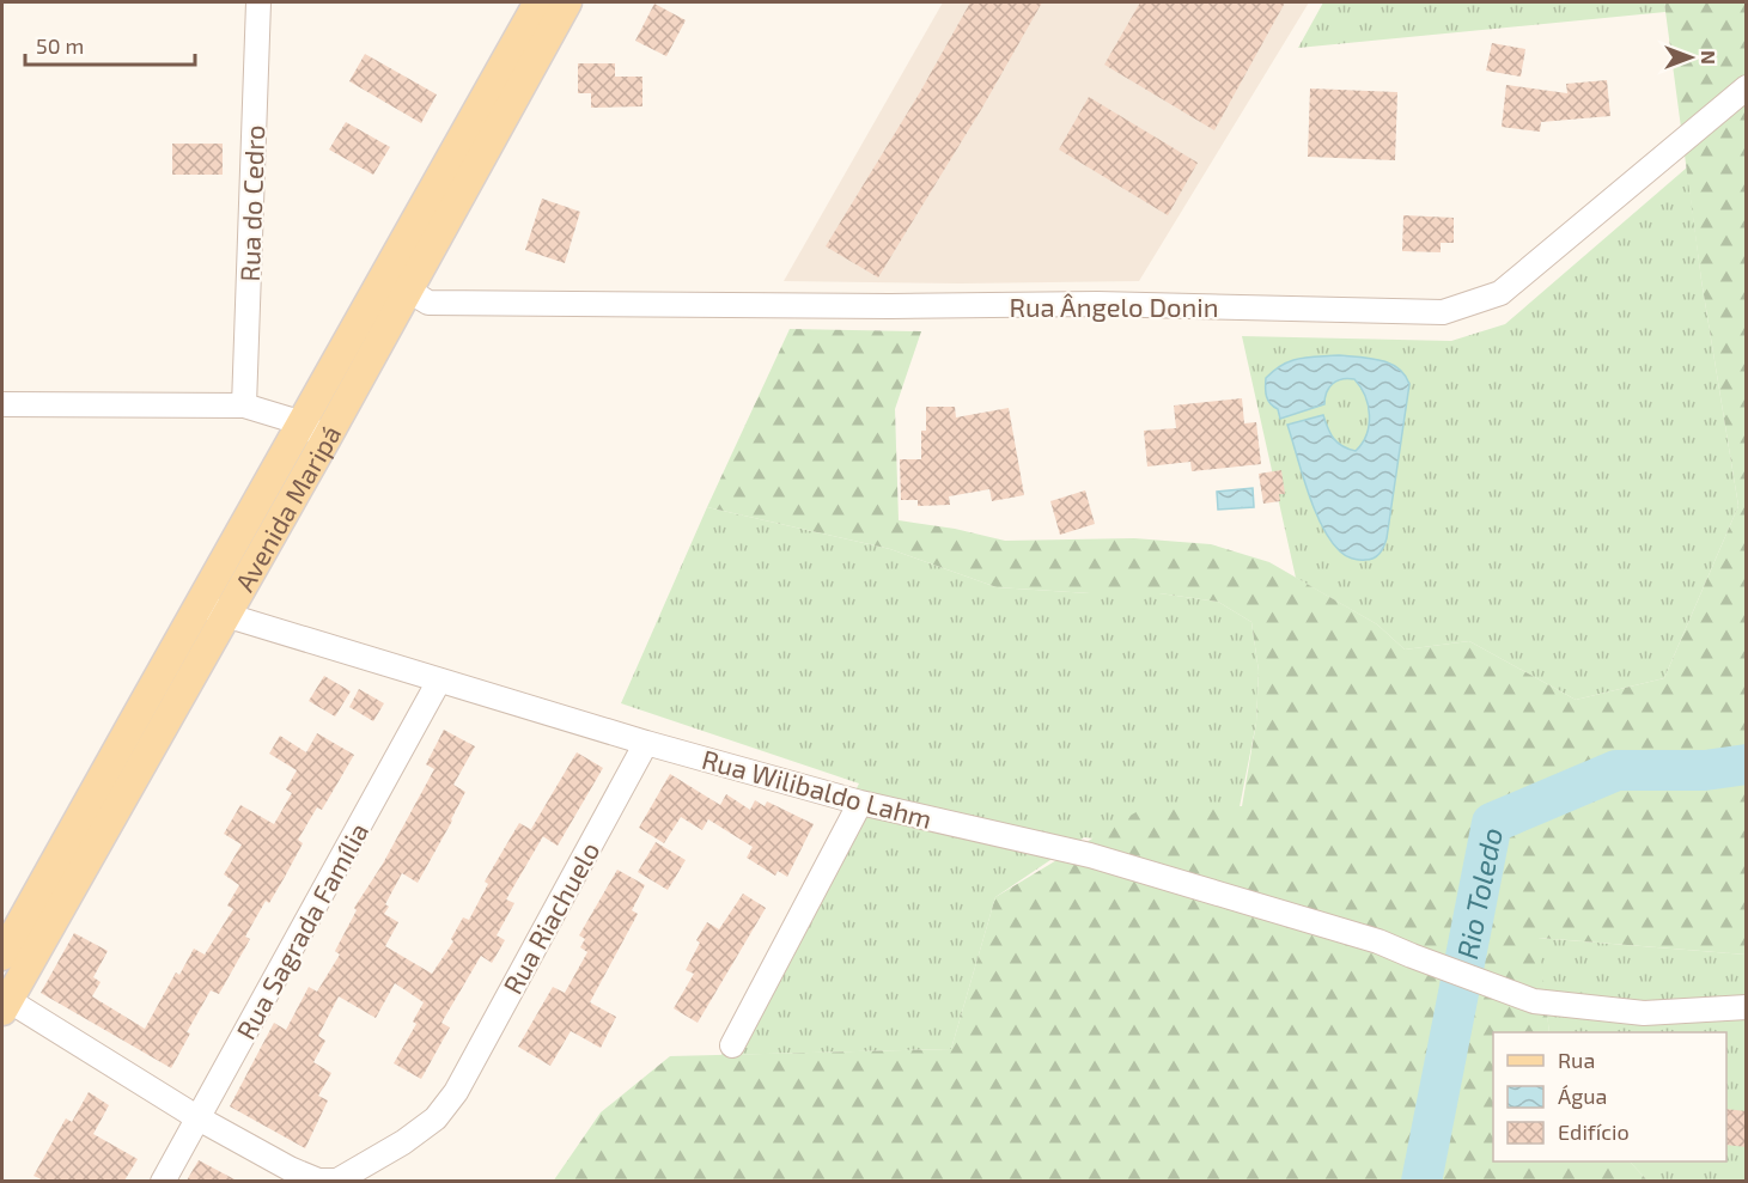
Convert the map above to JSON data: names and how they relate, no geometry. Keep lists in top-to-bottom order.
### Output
{
  "streets": {
    "main road": ["Avenida Maripá"],
    "street": [
      "Rua do Cedro",
      "Rua Ângelo Donin",
      "Rua Wilibaldo Lahm",
      "Rua Riachuelo",
      "Rua Sagrada Família"
    ]
  },
  "crossings": [
    ["Rua Ângelo Donin", "Avenida Maripá"],
    ["Avenida Maripá", "Rua Wilibaldo Lahm"],
    ["Rua Wilibaldo Lahm", "Rua Riachuelo"],
    ["Rua Wilibaldo Lahm", "Rua Sagrada Família"],
    ["Rua Riachuelo", "Rua Sagrada Família"]
  ],
  "water": ["Rio Toledo"],
  "legend": ["Rua", "Água", "Edifício"],
  "scale_bar": "50 m",
  "north": "right"
}
